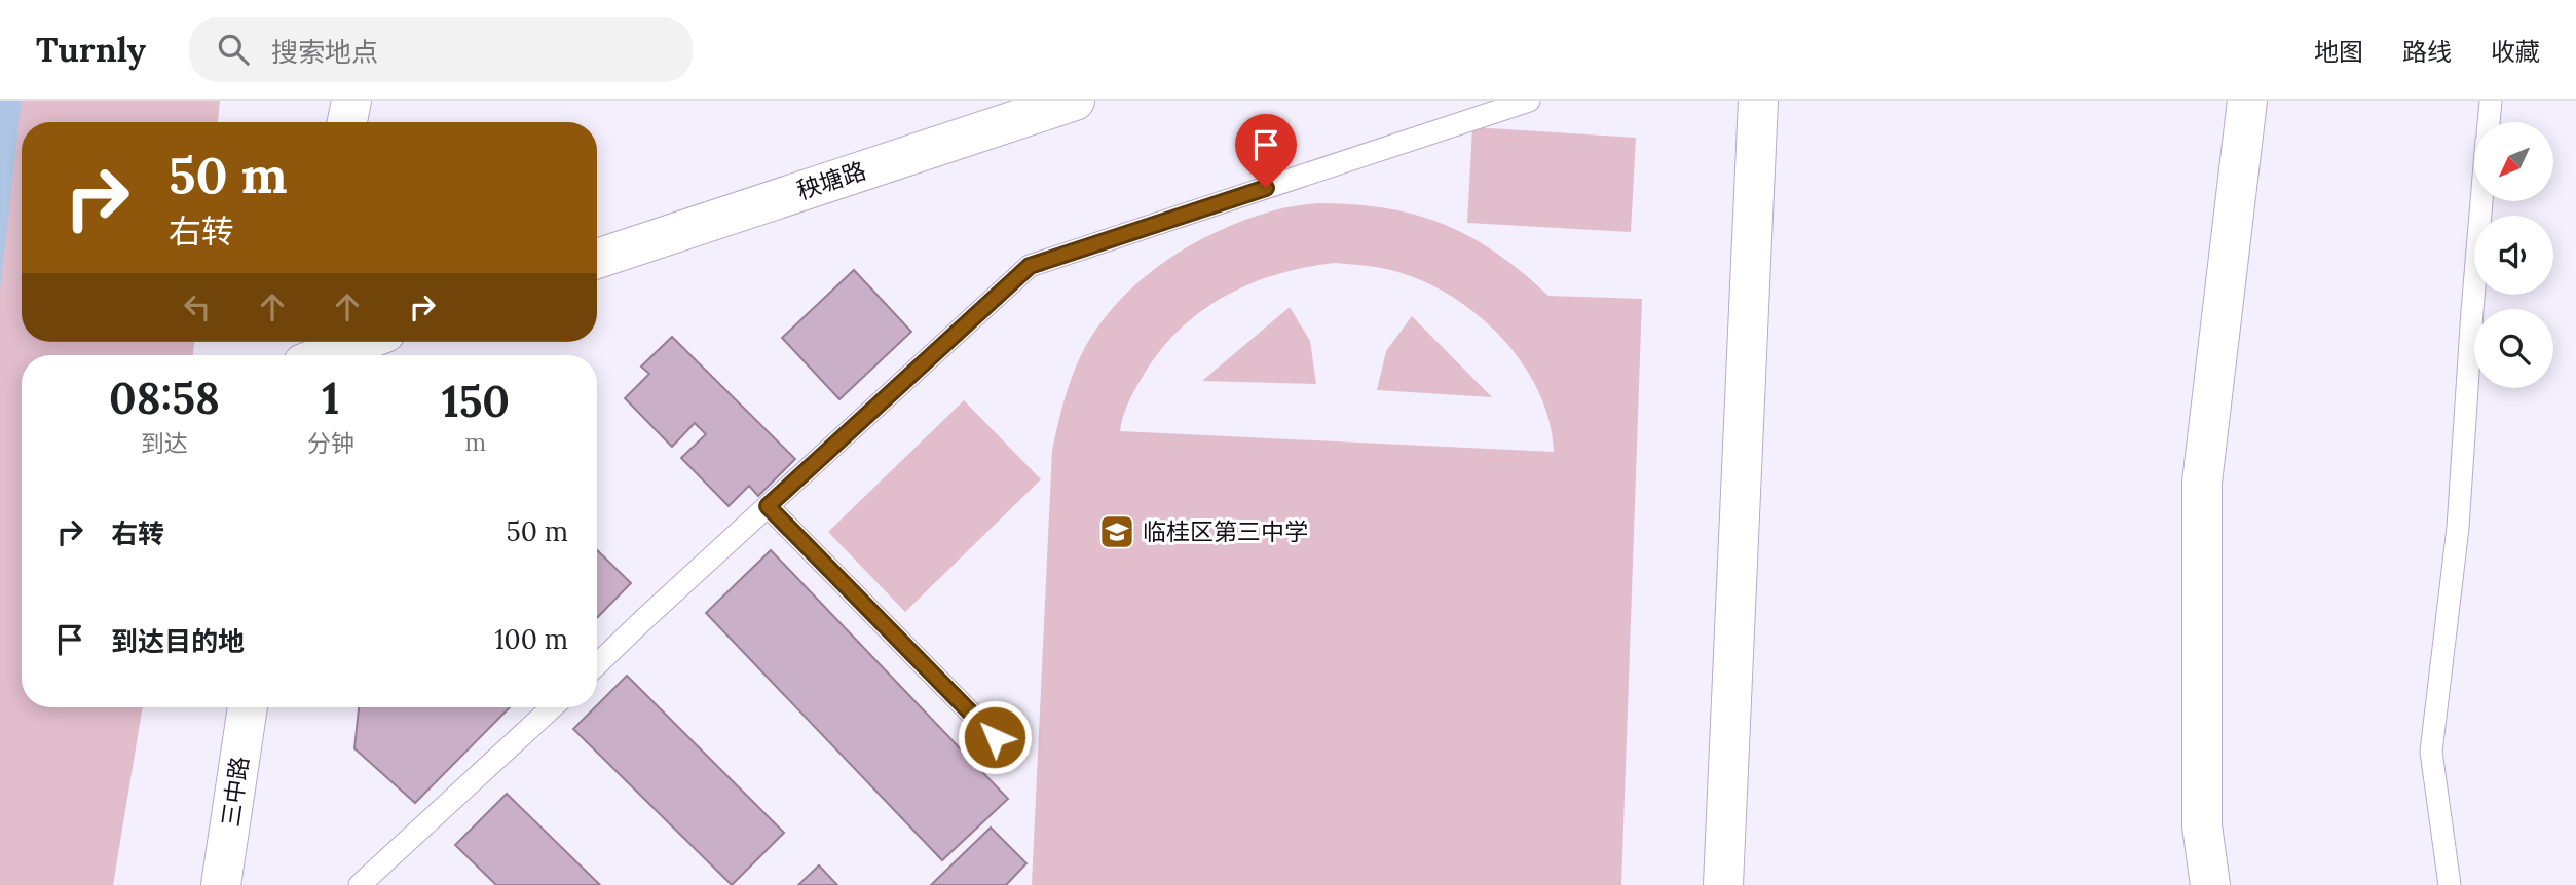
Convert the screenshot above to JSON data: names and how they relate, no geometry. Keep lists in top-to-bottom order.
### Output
{
  "streets": {
    "main road": ["秧塘路", "三中路"]
  },
  "places": {
    "school or university": ["临桂区第三中学"]
  },
  "north": "bottom left",
  "page": {
    "header": "Turnly",
    "search": "搜索地点",
    "nav": ["地图", "路线", "收藏"],
    "turn": ["50 m", "右转"],
    "eta": [
      "08:58",
      "到达",
      "1",
      "分钟",
      "150",
      "m"
    ],
    "list": [
      {
        "name": "右转",
        "value": "50 m"
      },
      {
        "name": "到达目的地",
        "value": "100 m"
      }
    ]
  }
}
